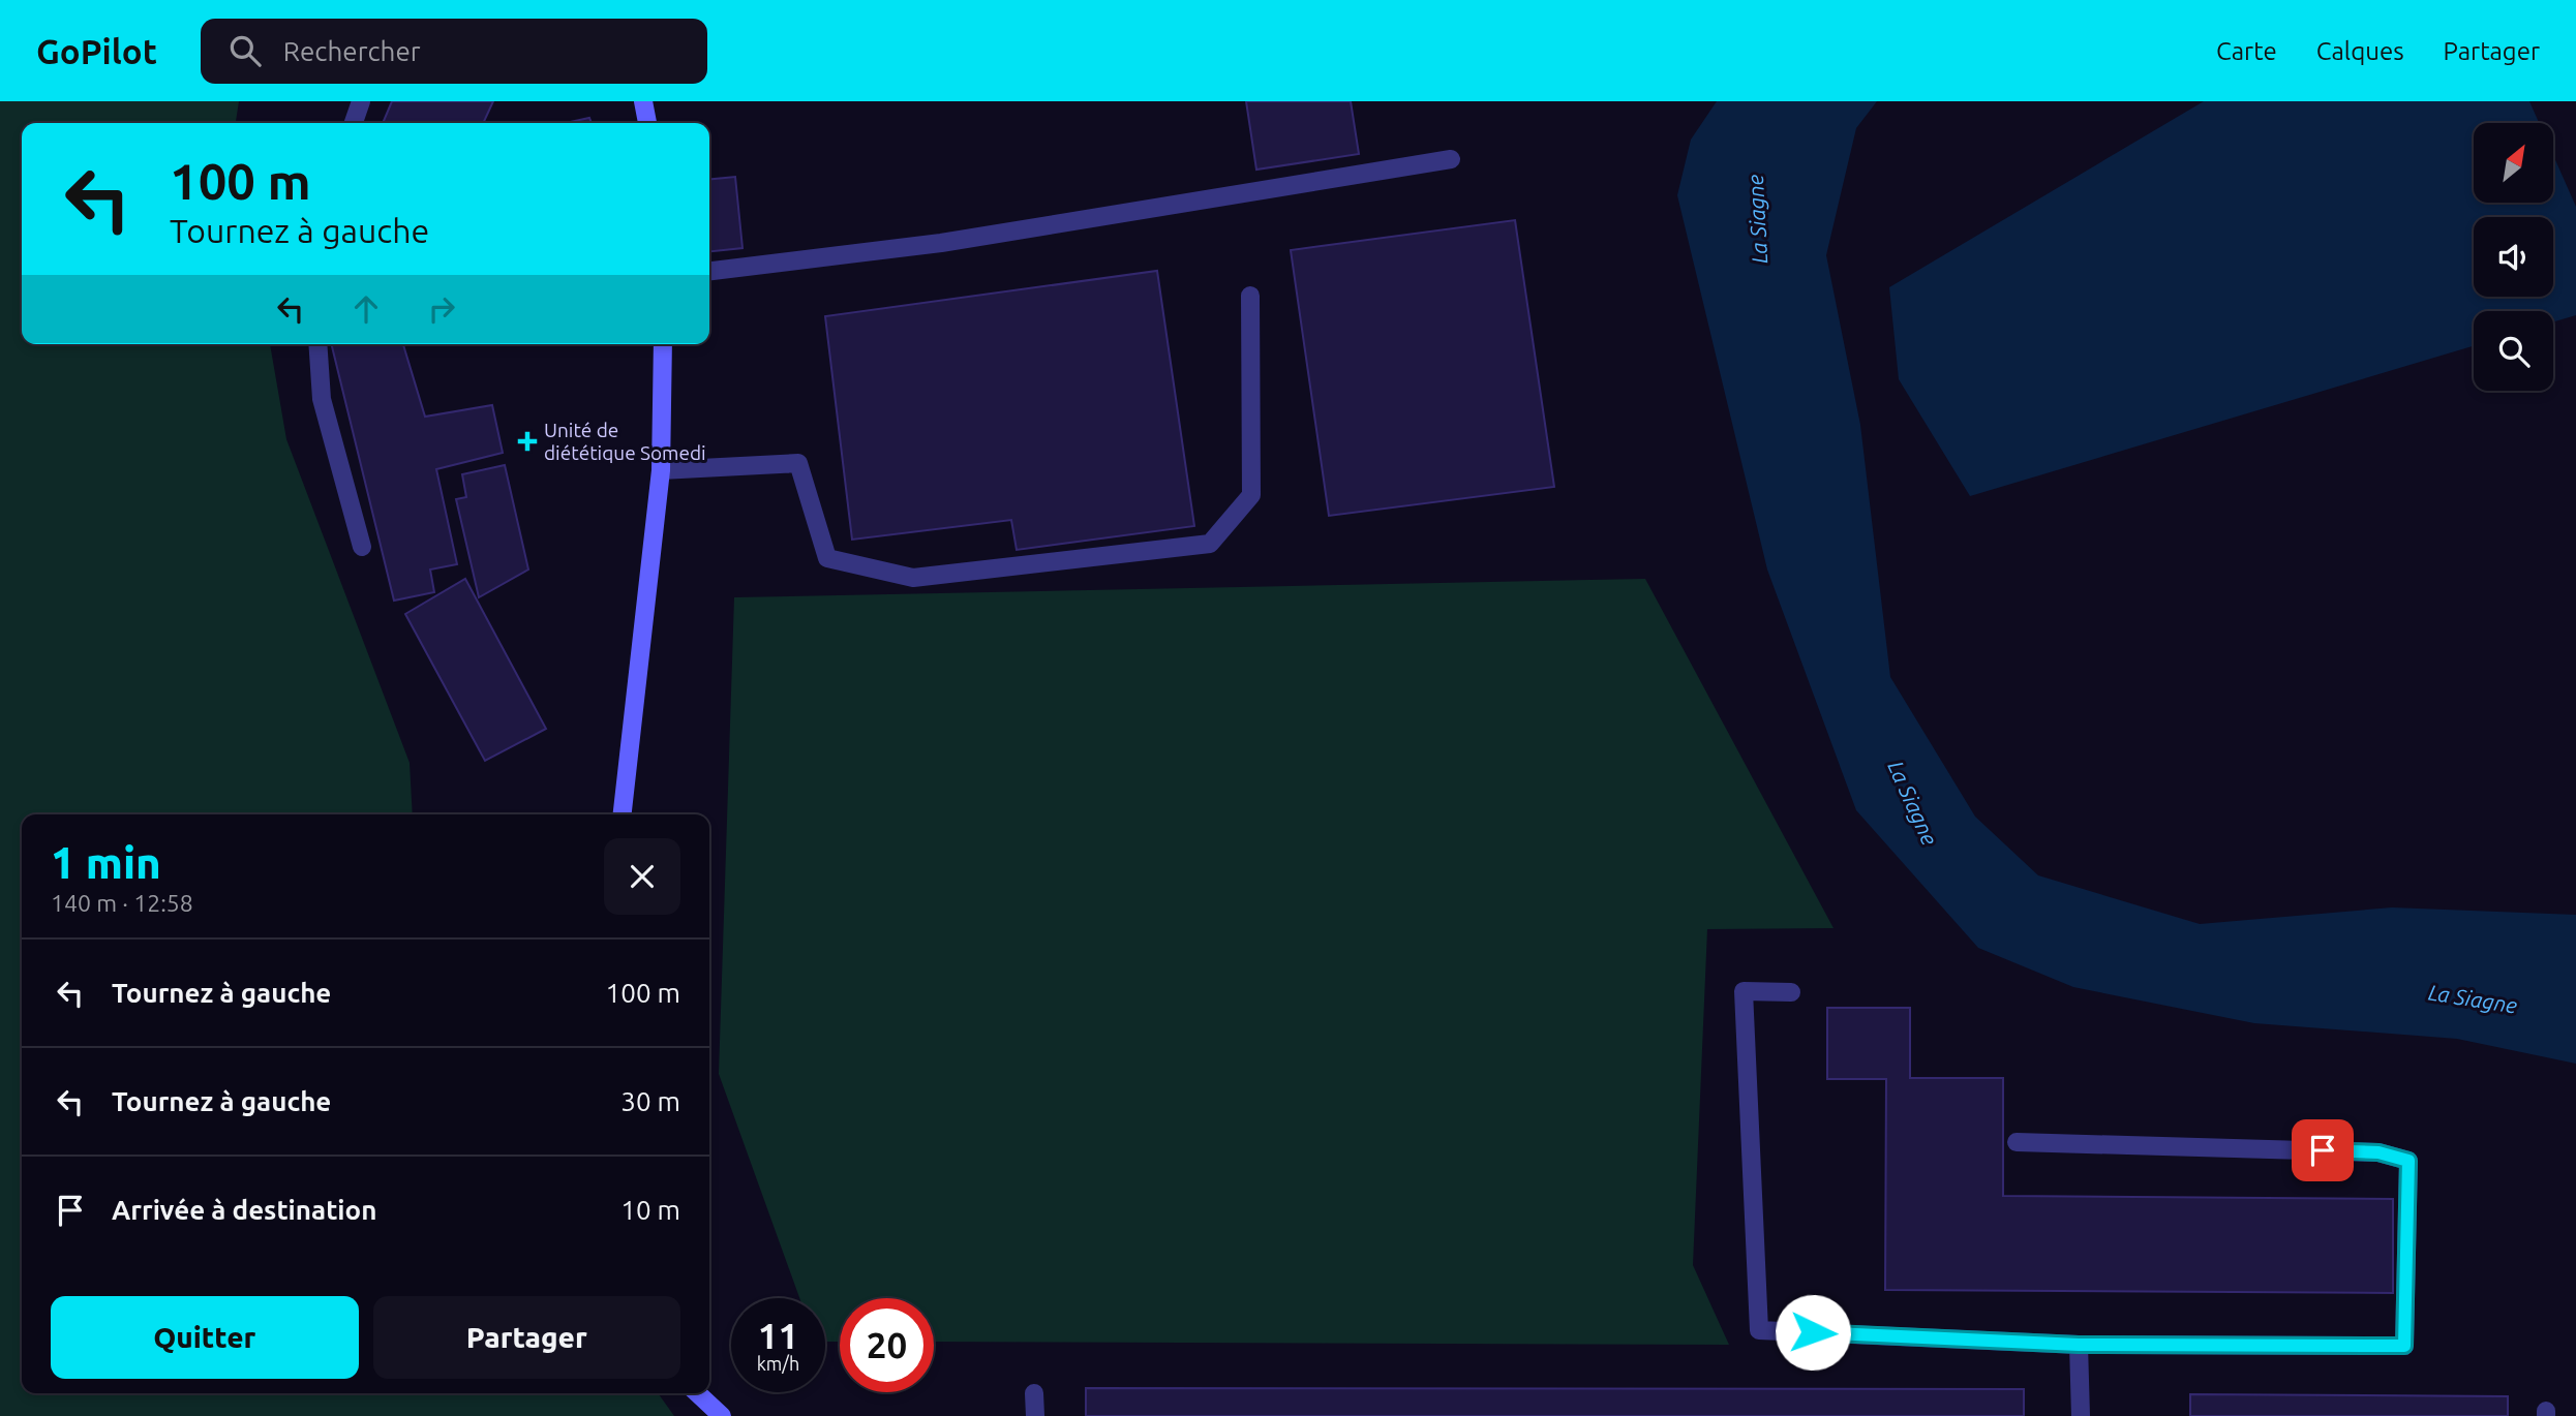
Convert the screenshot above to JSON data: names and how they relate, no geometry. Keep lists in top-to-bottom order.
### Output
{
  "water": ["La Siagne"],
  "places": {
    "health": ["Unité de diététique Somedi"]
  },
  "north": "top right",
  "page": {
    "header": "GoPilot",
    "search": "Rechercher",
    "nav": ["Carte", "Calques", "Partager"],
    "turn": ["100 m", "Tournez à gauche"],
    "heading": ["1 min", "140 m · 12:58"],
    "list": [
      {
        "name": "Tournez à gauche",
        "value": "100 m"
      },
      {
        "name": "Tournez à gauche",
        "value": "30 m"
      },
      {
        "name": "Arrivée à destination",
        "value": "10 m"
      }
    ],
    "buttons": ["Quitter", "Partager"],
    "speed": "11 km/h",
    "limit": "20"
  }
}
